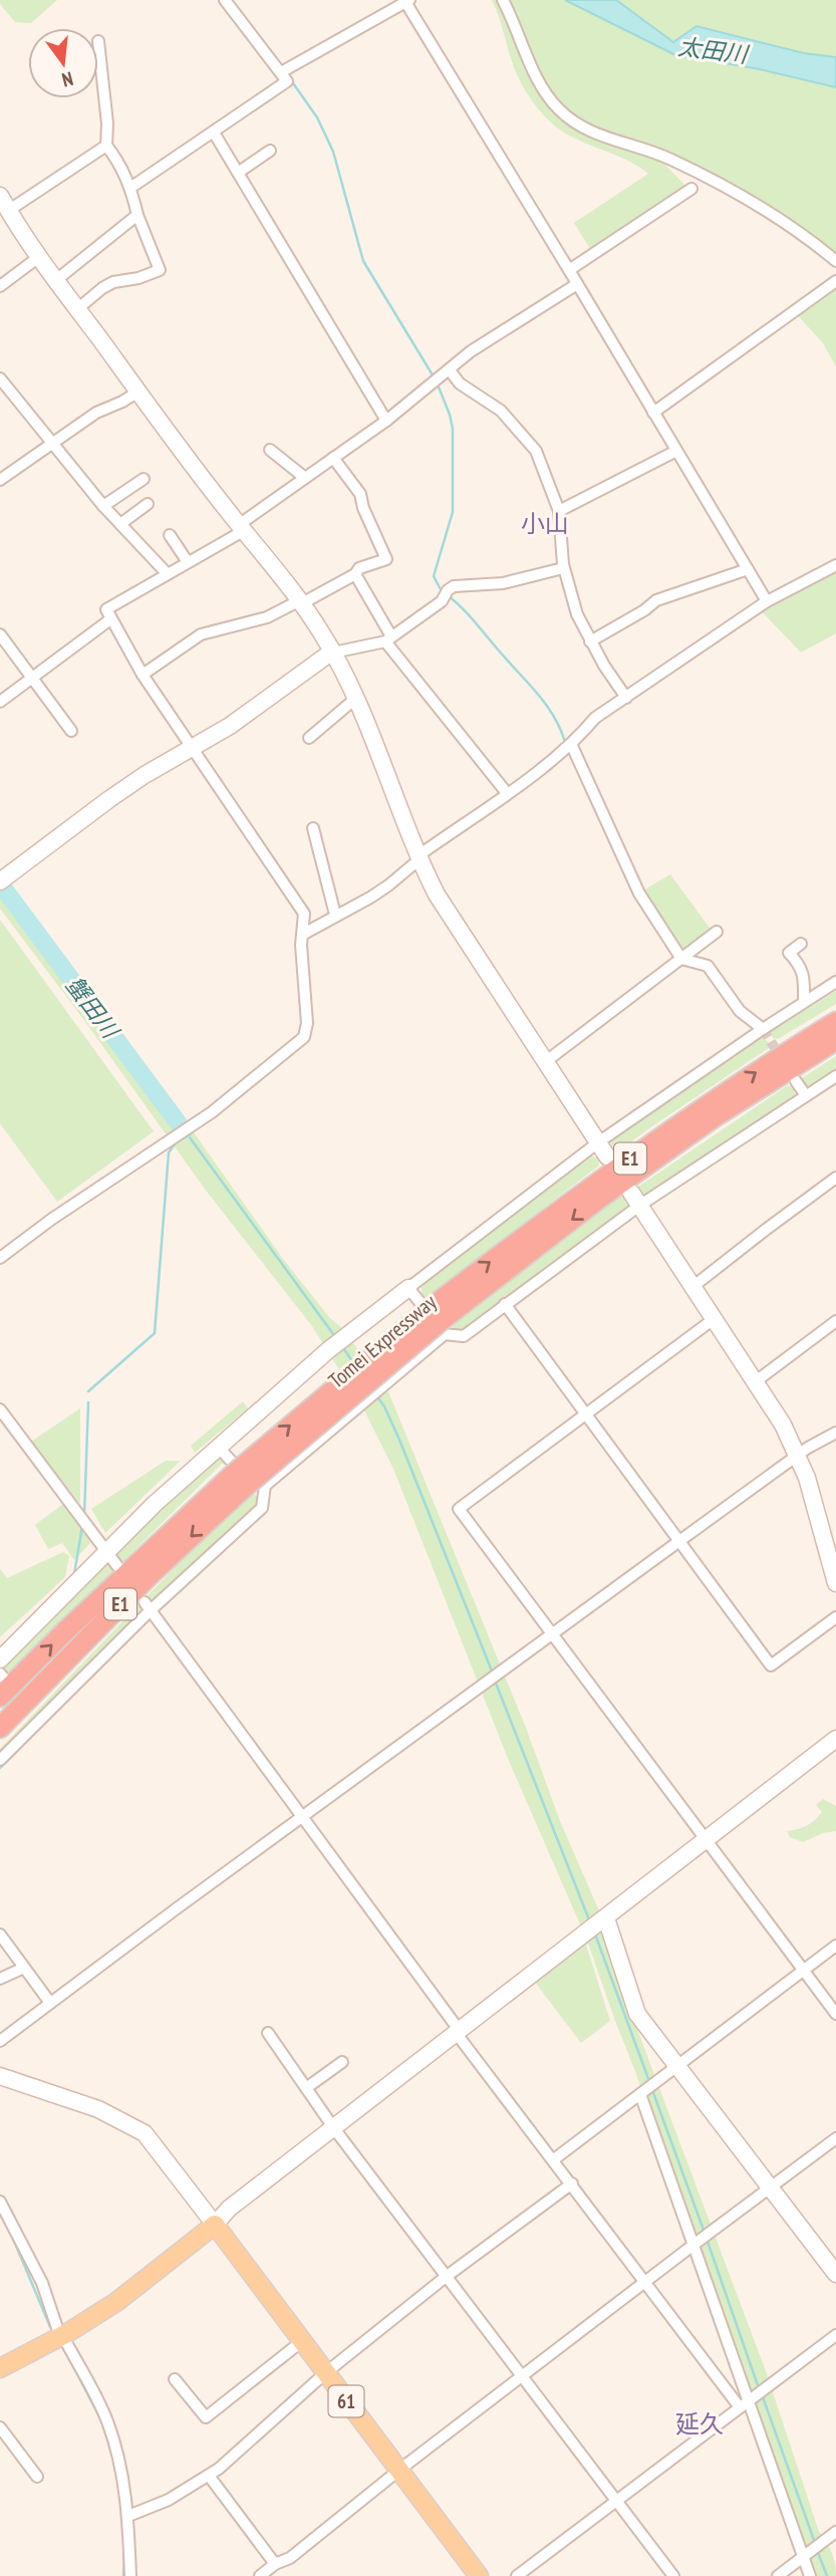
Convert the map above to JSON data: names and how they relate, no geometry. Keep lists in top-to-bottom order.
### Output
{
  "streets": {
    "highway": ["E1", "Tomei Expressway"],
    "main road": ["61"]
  },
  "districts": ["小山", "延久"],
  "water": ["太田川", "蟹田川"],
  "north": "bottom"
}
